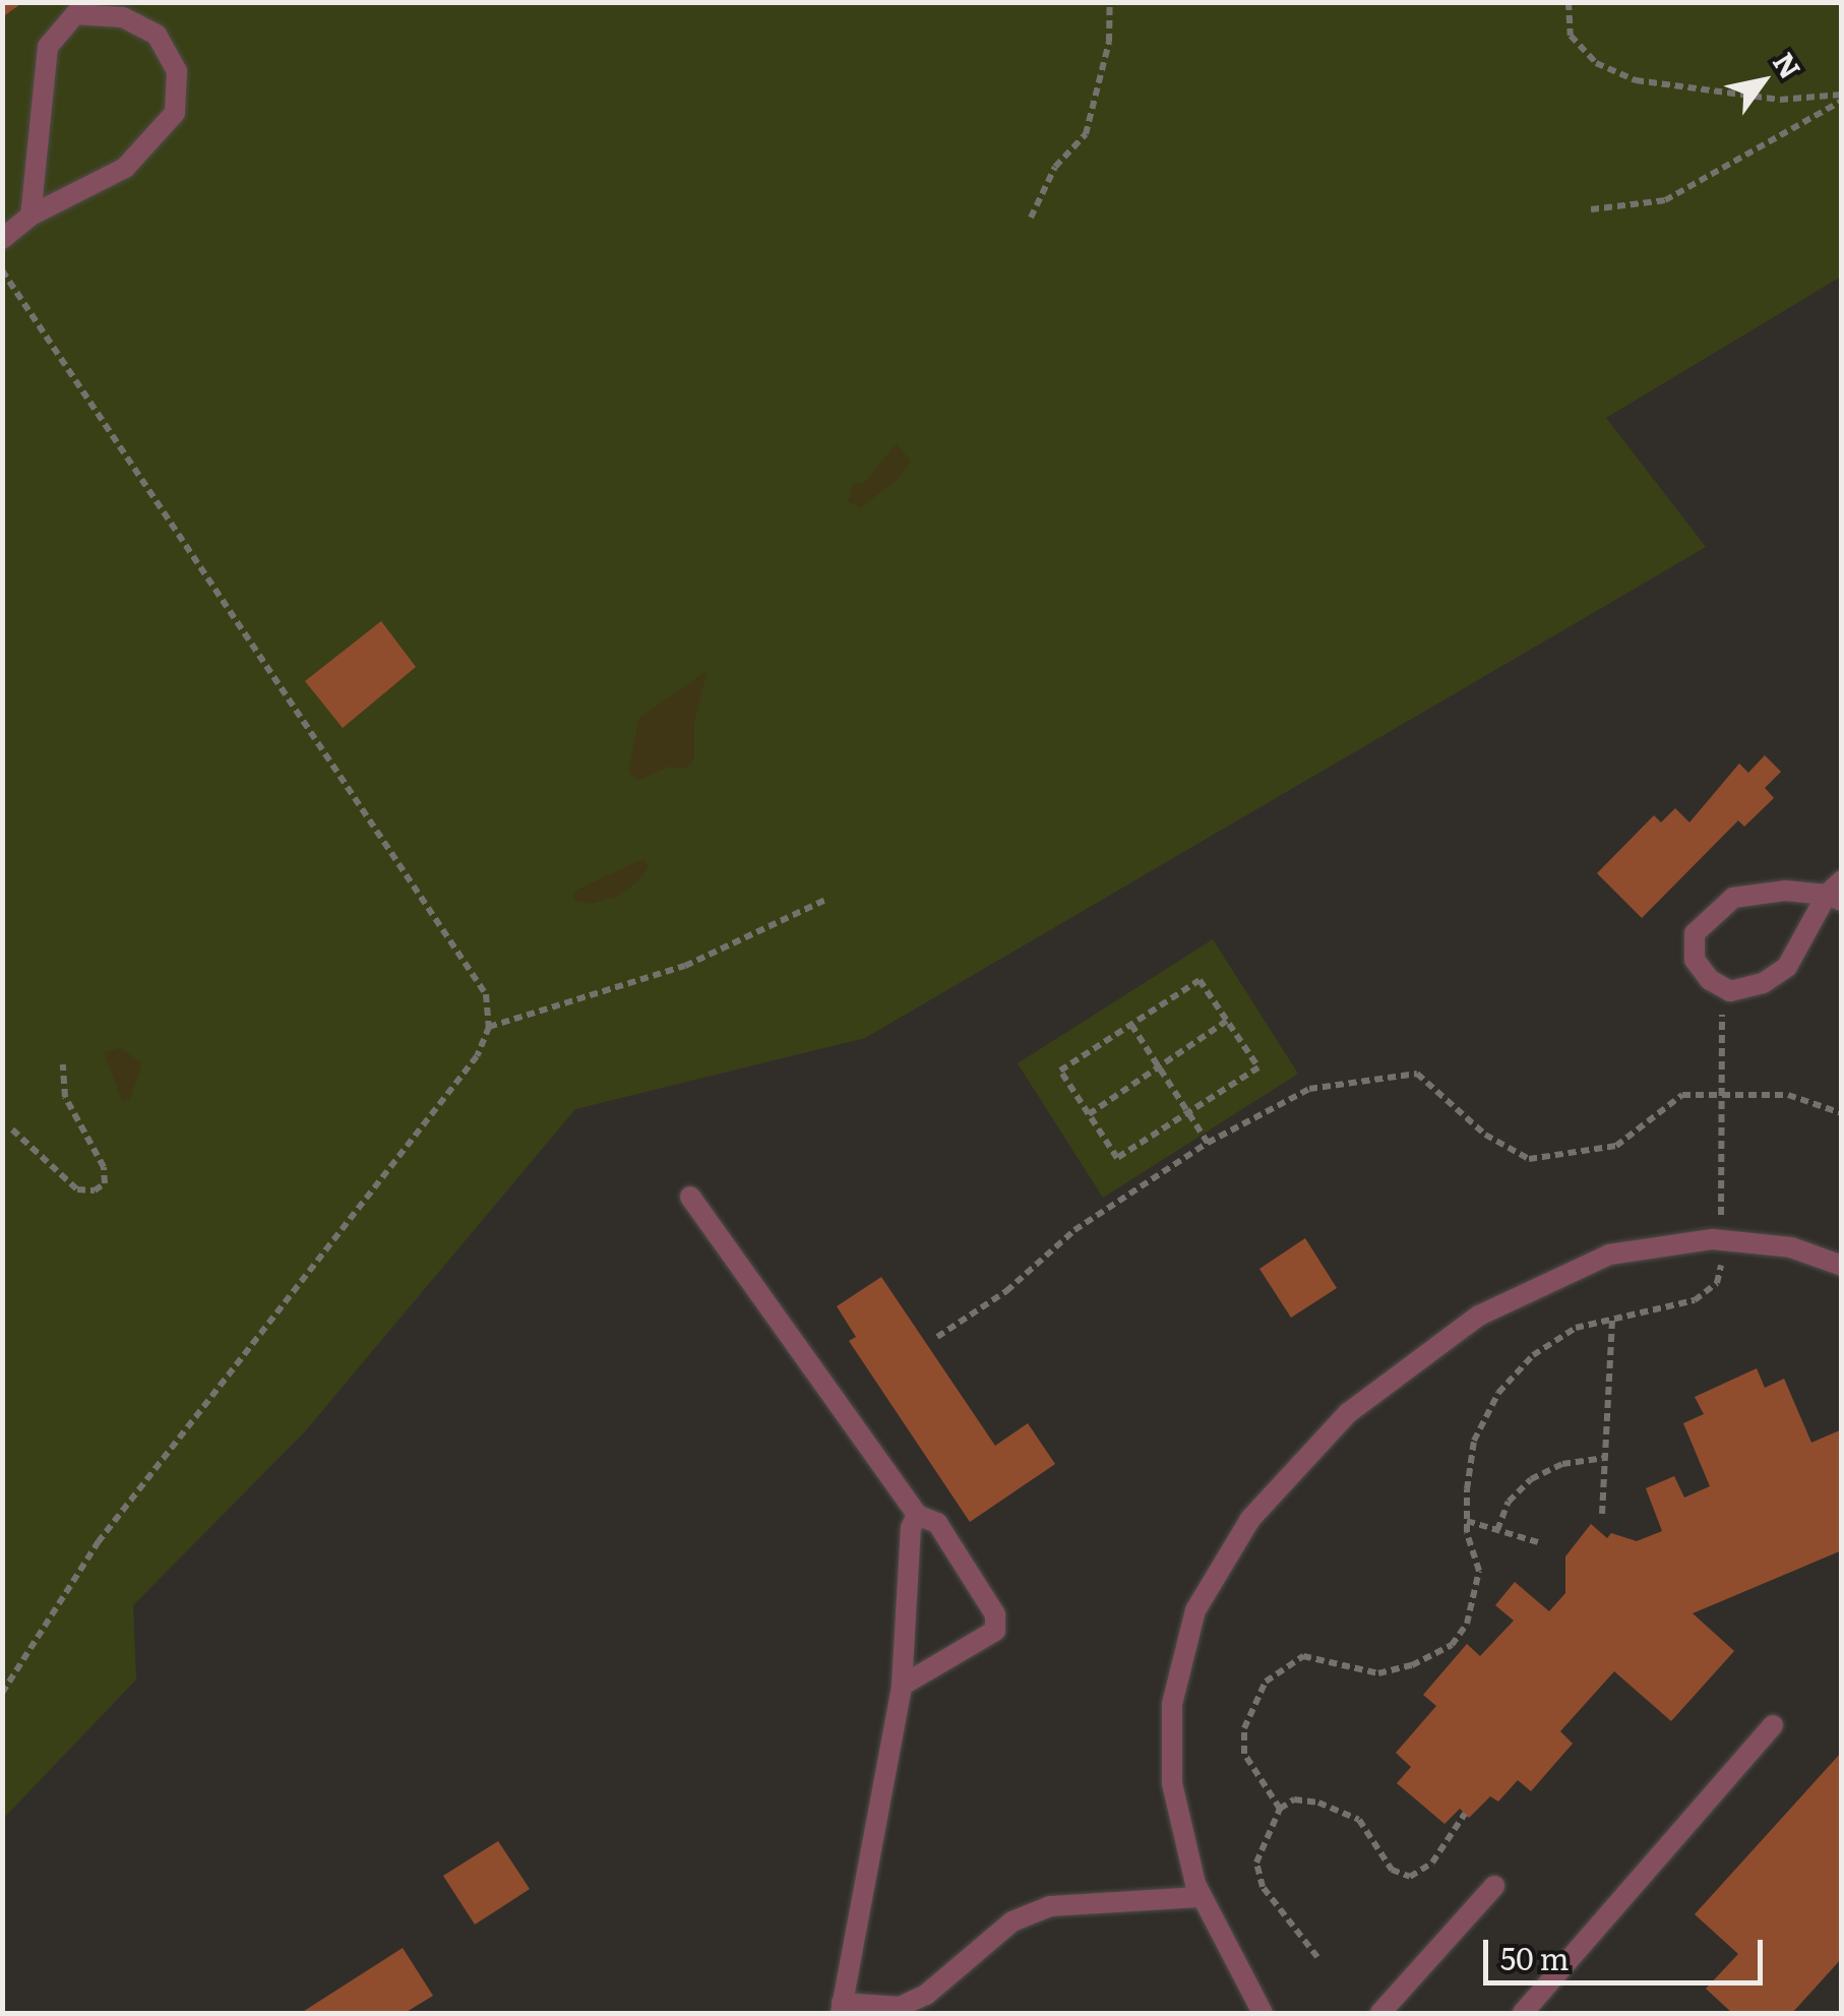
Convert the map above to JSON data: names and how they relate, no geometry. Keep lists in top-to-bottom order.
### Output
{
  "scale_bar": "50 m",
  "north": "top right"
}
